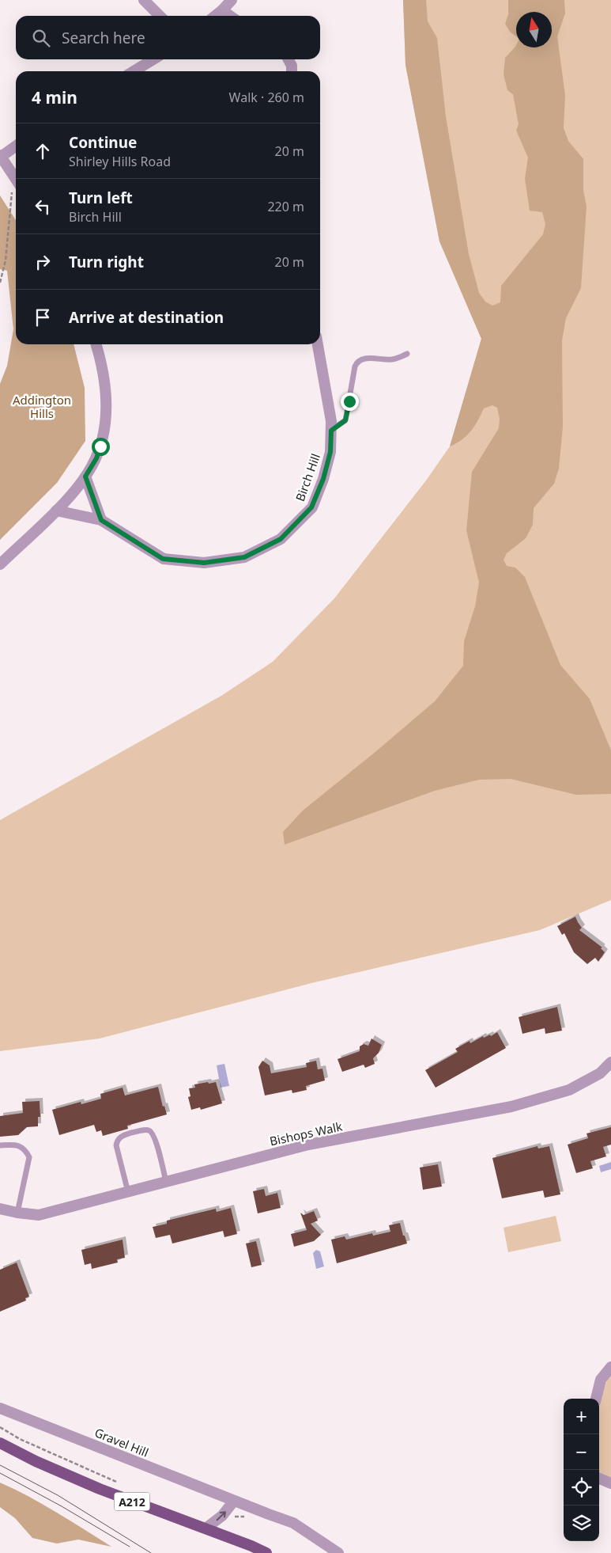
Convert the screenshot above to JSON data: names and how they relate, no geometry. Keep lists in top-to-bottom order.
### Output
{
  "streets": {
    "main road": ["A212"],
    "street": ["Birch Hill", "Bishops Walk", "Gravel Hill"]
  },
  "parks": ["Addington Hills"],
  "north": "top",
  "page": {
    "search": "Search here",
    "heading": ["4 min", "Walk · 260 m"],
    "list": [
      ["Continue", "Shirley Hills Road", "20 m"],
      ["Turn left", "Birch Hill", "220 m"],
      ["Turn right", "20 m"],
      "Arrive at destination"
    ],
    "map_buttons": ["+", "−"]
  }
}
